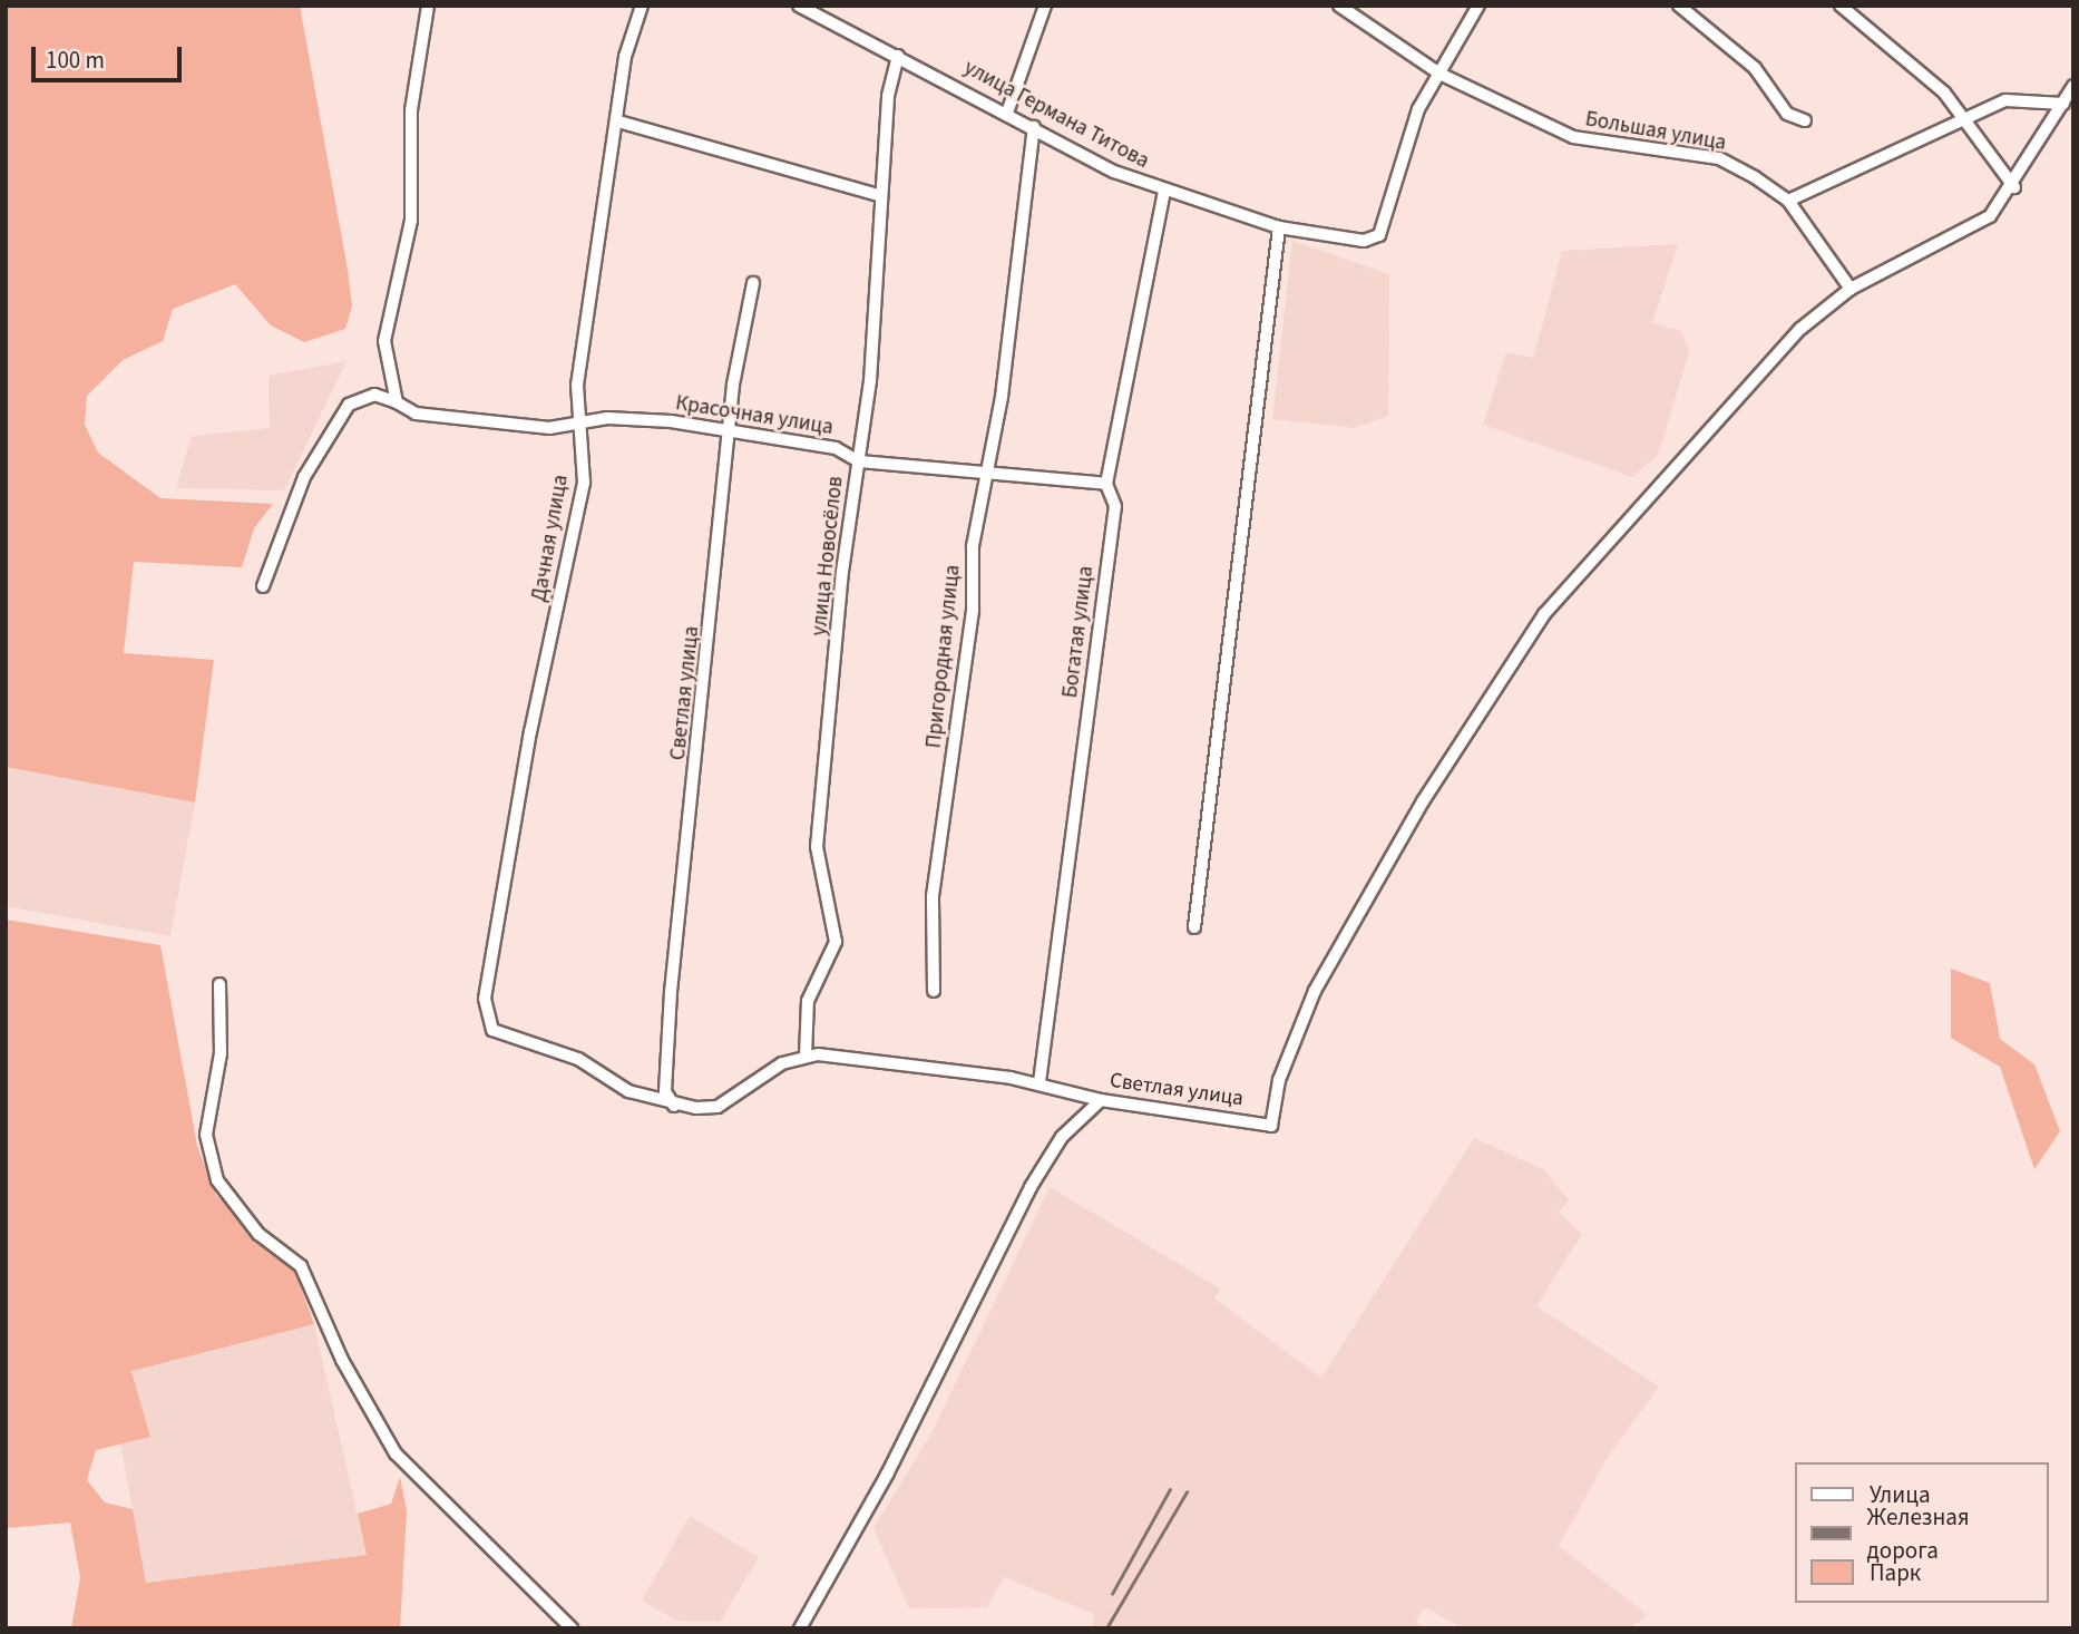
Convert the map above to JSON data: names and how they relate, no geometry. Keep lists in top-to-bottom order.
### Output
{
  "streets": {
    "street": [
      "улица Германа Титова",
      "Большая улица",
      "Красочная улица",
      "Дачная улица",
      "улица Новосёлов",
      "Богатая улица",
      "Пригородная улица",
      "Светлая улица"
    ]
  },
  "crossings": [
    ["улица Германа Титова", "Большая улица"],
    ["улица Германа Титова", "улица Новосёлов"],
    ["улица Германа Титова", "Богатая улица"],
    ["улица Германа Титова", "Пригородная улица"],
    ["Большая улица", "Светлая улица"],
    ["Красочная улица", "Дачная улица"],
    ["Красочная улица", "улица Новосёлов"],
    ["Красочная улица", "Богатая улица"],
    ["Красочная улица", "Пригородная улица"],
    ["Красочная улица", "Светлая улица"],
    ["Дачная улица", "Светлая улица"],
    ["улица Новосёлов", "Светлая улица"],
    ["Богатая улица", "Светлая улица"]
  ],
  "legend": ["Улица", "Железная дорога", "Парк"],
  "scale_bar": "100 m"
}
